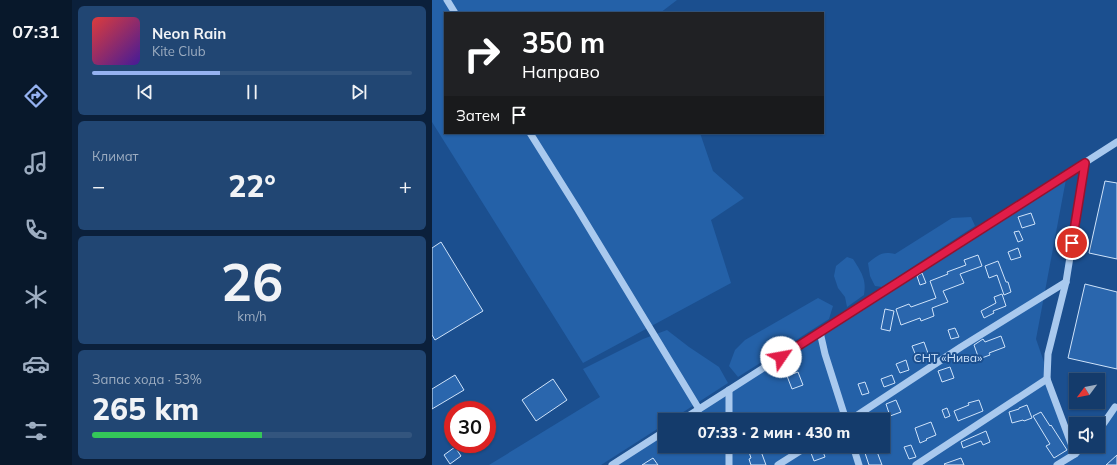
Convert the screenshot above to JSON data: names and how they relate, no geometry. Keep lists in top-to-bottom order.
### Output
{
  "parks": ["СНТ «Нива»"],
  "north": "bottom left",
  "page": {
    "tabs": "07:31",
    "turn": ["350 m", "Направо"],
    "song": ["Neon Rain", "Kite Club"],
    "then": "Затем",
    "tile": [
      "Климат",
      ["26", "km/h"],
      ["Запас хода · 53%", "265 km"]
    ],
    "heat": ["−", "22°", "+"],
    "limit": "30",
    "trip": "07:33 · 2 мин · 430 m"
  }
}
